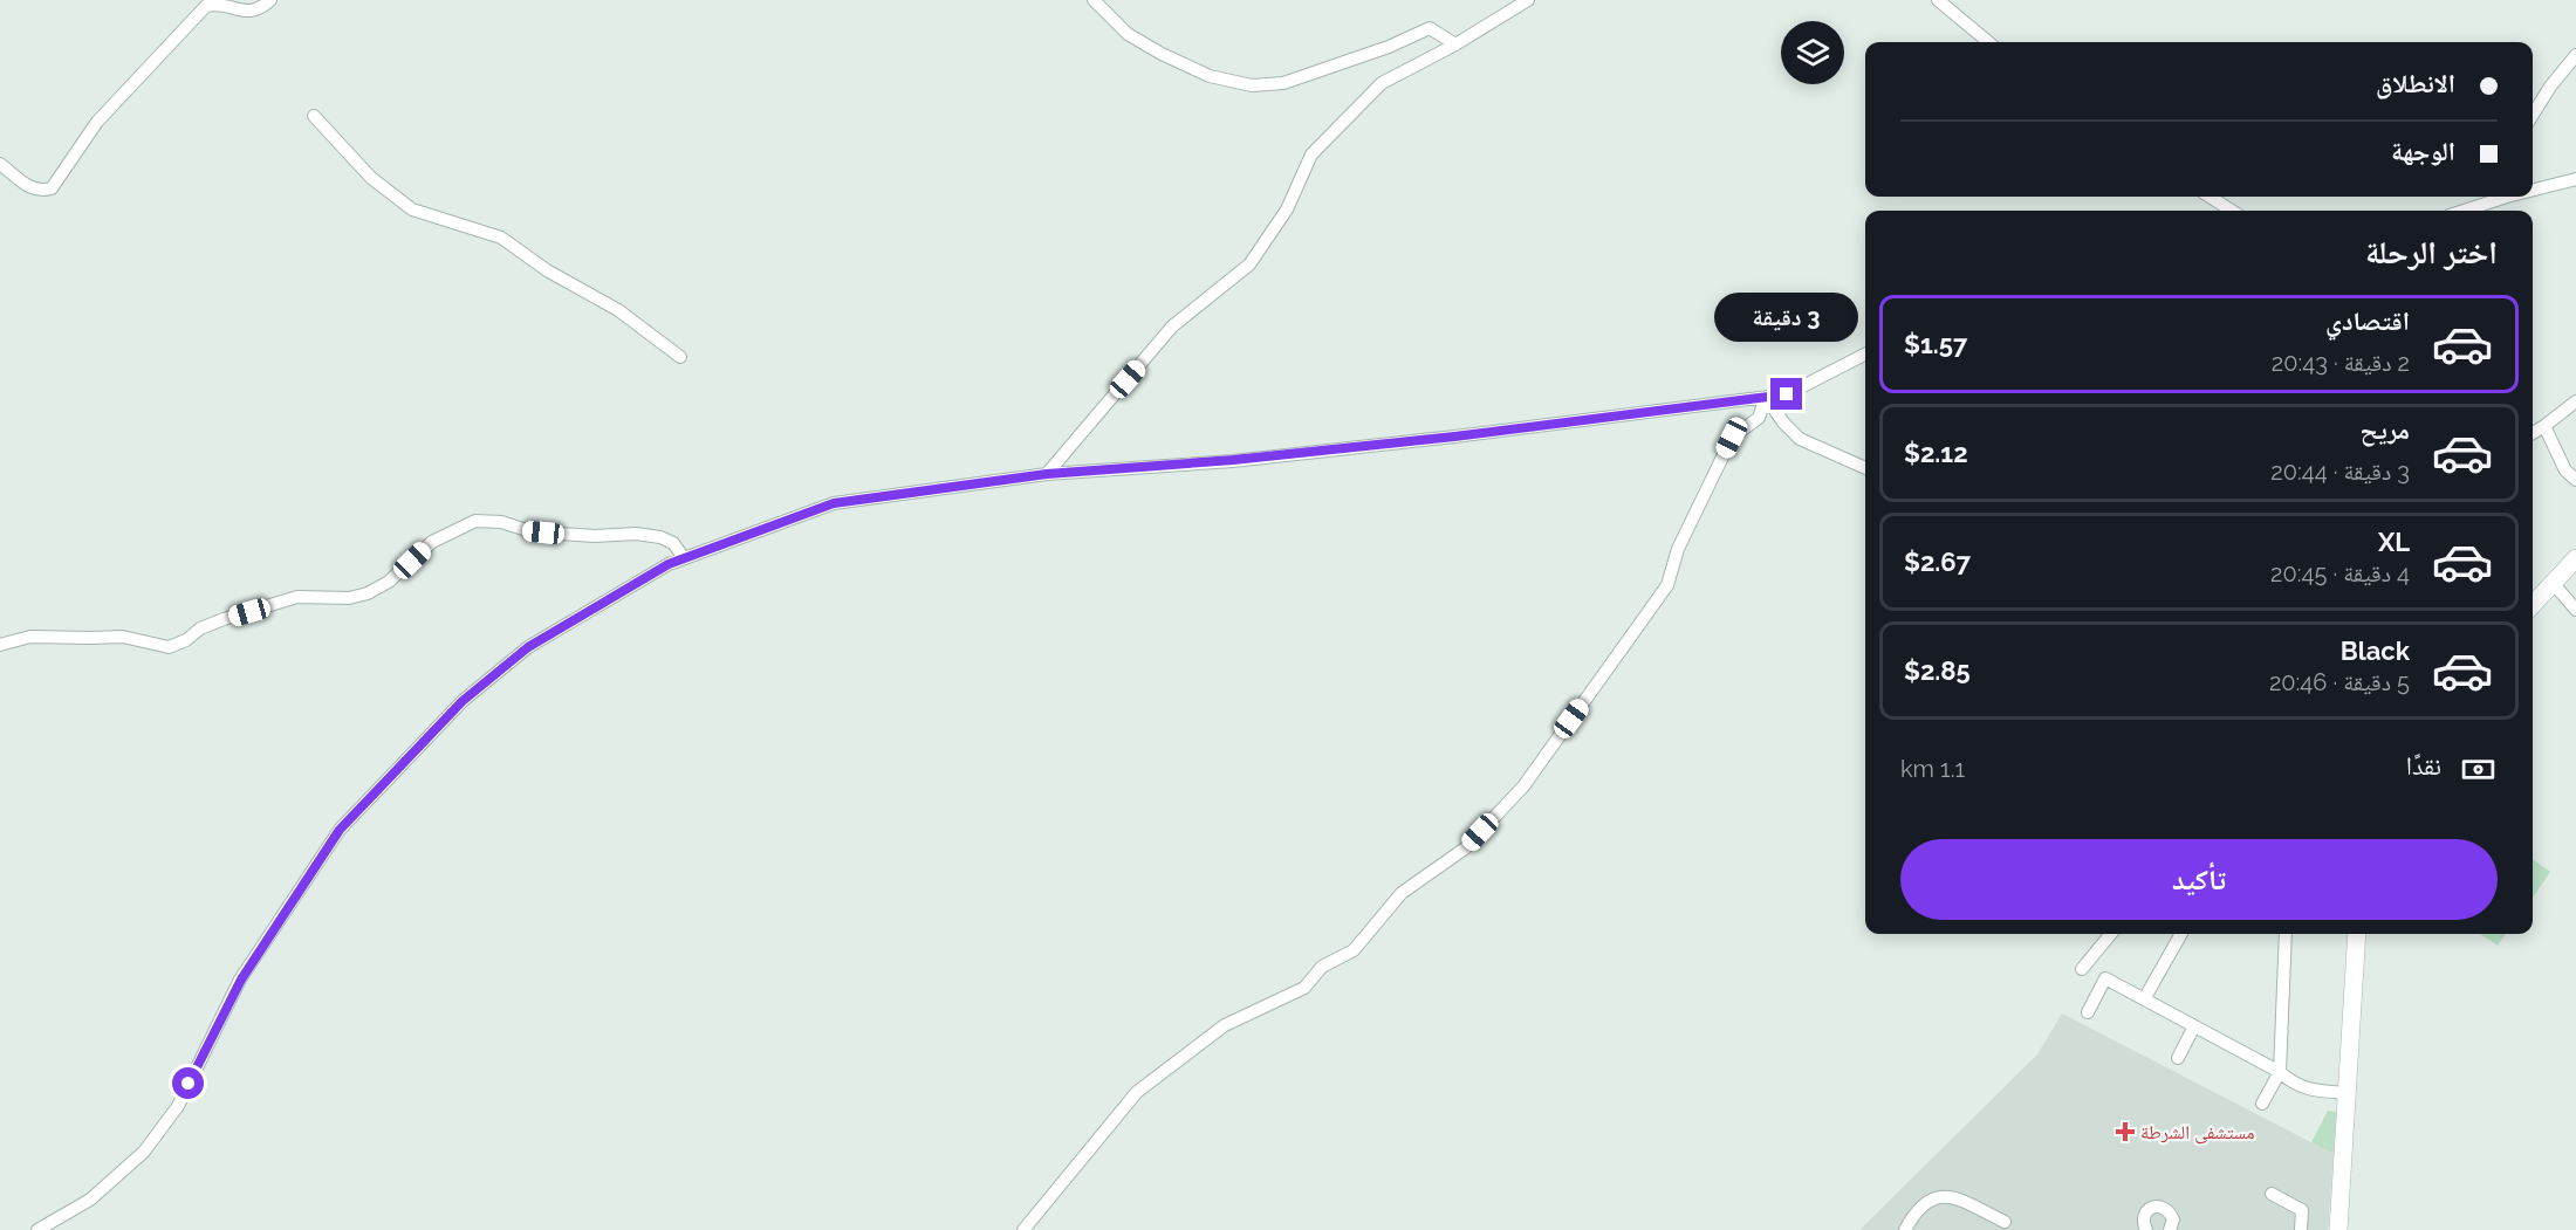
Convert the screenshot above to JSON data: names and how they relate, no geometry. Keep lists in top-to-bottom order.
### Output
{
  "places": {
    "health": ["مستشفى الشرطة"]
  },
  "page": {
    "banner": ["الانطلاق", "الوجهة"],
    "heading": "اختر الرحلة",
    "bubble": "3 دقيقة",
    "list": [
      {
        "name": "اقتصادي",
        "note": "2 دقيقة · 20:43",
        "value": "$1.57"
      },
      {
        "name": "مريح",
        "note": "3 دقيقة · 20:44",
        "value": "$2.12"
      },
      {
        "name": "XL",
        "note": "4 دقيقة · 20:45",
        "value": "$2.67"
      },
      {
        "name": "Black",
        "note": "5 دقيقة · 20:46",
        "value": "$2.85"
      }
    ],
    "pay": ["نقدًا", "1.1 km"],
    "buttons": "تأكيد"
  }
}
